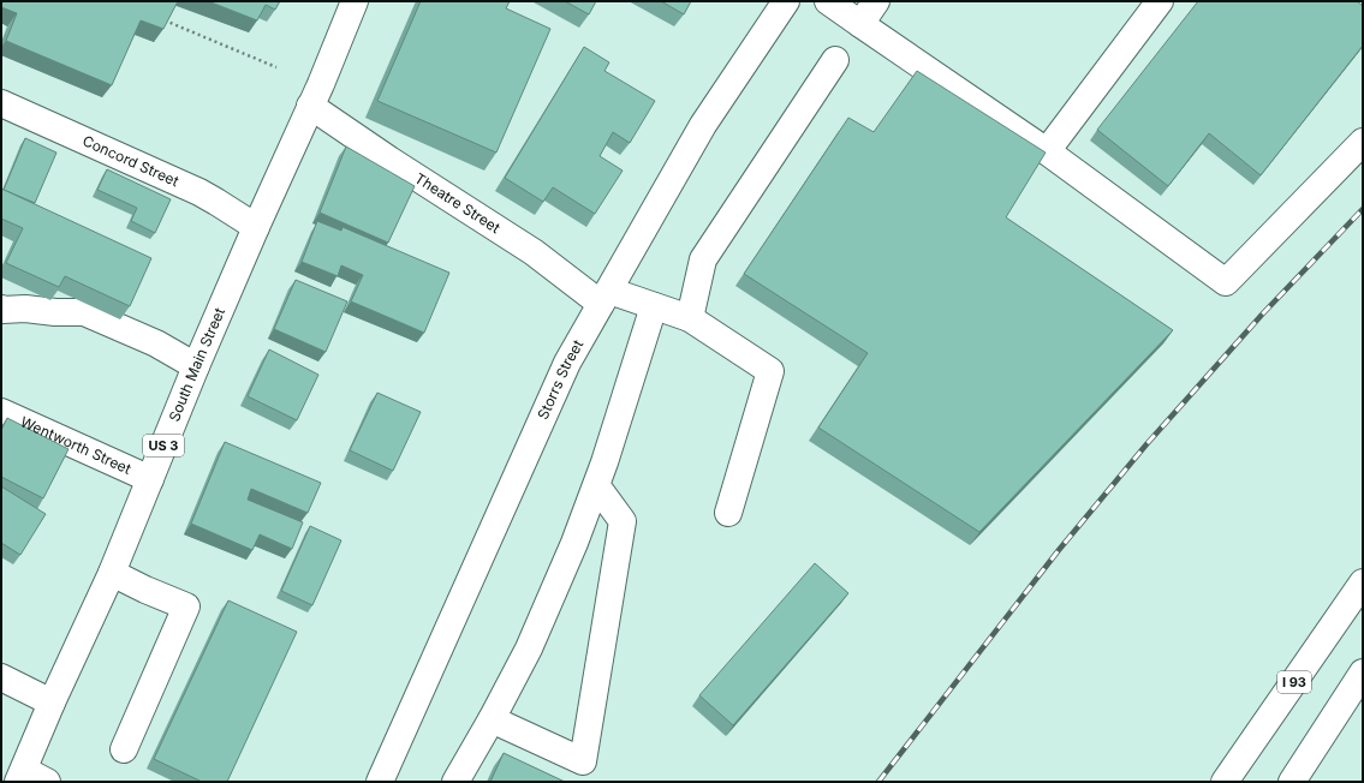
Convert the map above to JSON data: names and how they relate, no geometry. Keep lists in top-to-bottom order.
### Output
{
  "streets": {
    "main road": [
      "Concord Street",
      "Theatre Street",
      "South Main Street",
      "Storrs Street",
      "Wentworth Street",
      "US 3",
      "I 93"
    ]
  },
  "crossings": [
    ["Concord Street", "South Main Street"],
    ["Theatre Street", "South Main Street"],
    ["Theatre Street", "Storrs Street"],
    ["South Main Street", "Wentworth Street"]
  ]
}
